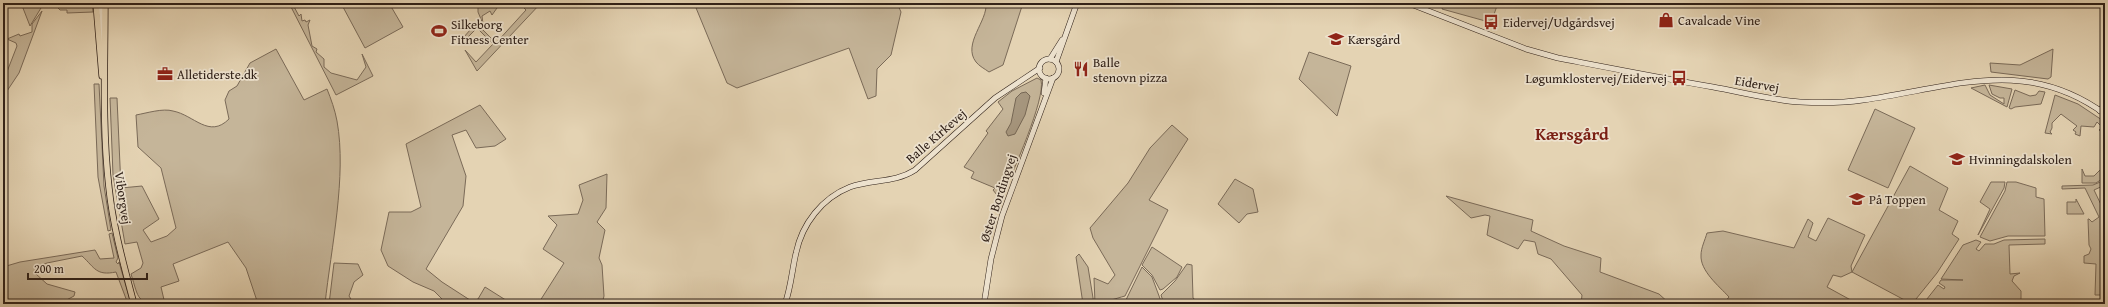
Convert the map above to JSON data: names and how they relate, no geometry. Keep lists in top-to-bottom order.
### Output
{
  "streets": {
    "main road": ["Viborgvej"],
    "street": ["Eidervej", "Balle Kirkevej", "Øster Bordingvej"]
  },
  "crossings": [
    ["Balle Kirkevej", "Øster Bordingvej"]
  ],
  "districts": ["Kærsgård"],
  "places": {
    "shop": ["Cavalcade Vine"],
    "bus stop": ["Eidervej/Udgårdsvej", "Løgumklostervej/Eidervej"],
    "sports": ["Silkeborg Fitness Center"],
    "school or university": ["Kærsgård", "Hvinningdalskolen", "På Toppen"],
    "restaurant": ["Balle stenovn pizza"],
    "office": ["Alletiderste.dk"]
  },
  "scale_bar": "200 m"
}
